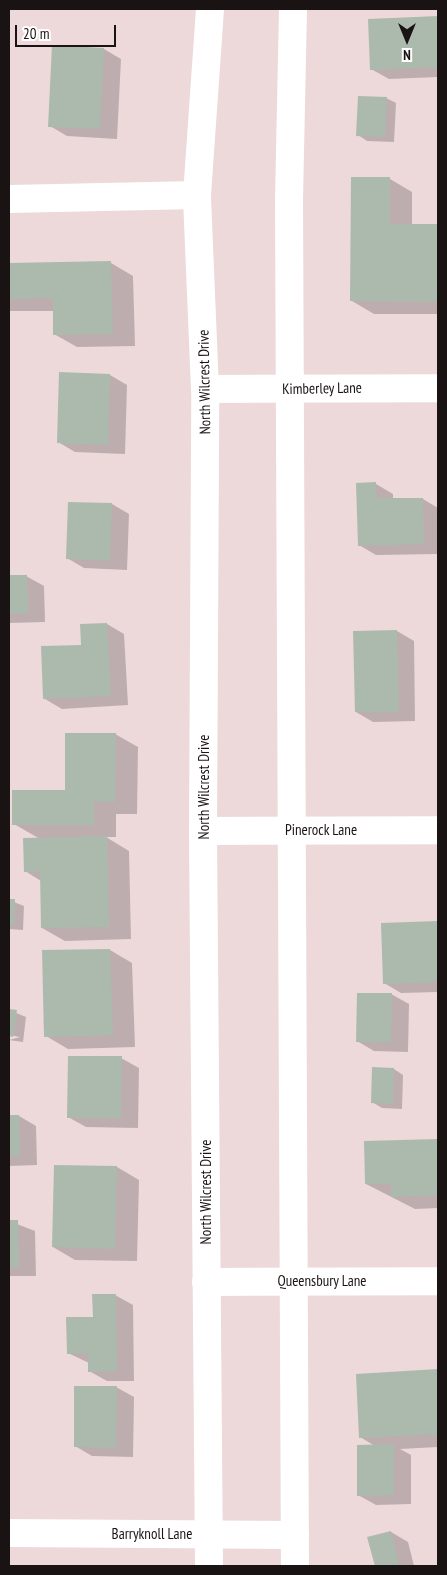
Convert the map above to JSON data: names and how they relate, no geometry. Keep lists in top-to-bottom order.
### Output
{
  "streets": {
    "main road": [
      "North Wilcrest Drive",
      "Kimberley Lane",
      "Pinerock Lane",
      "Queensbury Lane",
      "Barryknoll Lane"
    ]
  },
  "crossings": [
    ["North Wilcrest Drive", "Kimberley Lane"],
    ["North Wilcrest Drive", "Pinerock Lane"],
    ["North Wilcrest Drive", "Queensbury Lane"],
    ["North Wilcrest Drive", "Barryknoll Lane"]
  ],
  "scale_bar": "20 m",
  "north": "bottom"
}
